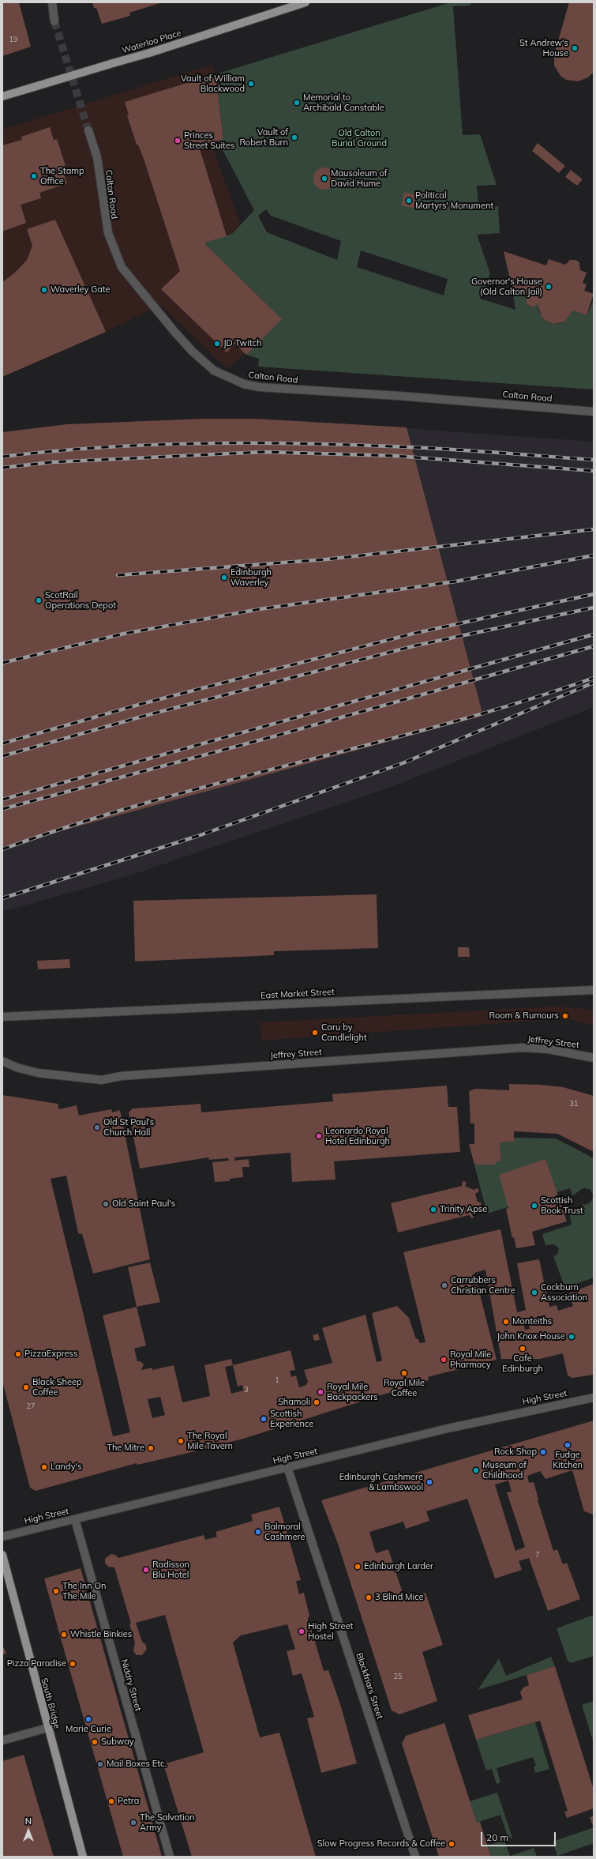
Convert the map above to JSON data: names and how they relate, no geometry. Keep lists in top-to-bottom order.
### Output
{
  "streets": {
    "main road": ["Waterloo Place", "South Bridge"],
    "street": [
      "Calton Road",
      "East Market Street",
      "Jeffrey Street",
      "High Street",
      "Niddry Street",
      "Blackfriars Street"
    ]
  },
  "crossings": [
    ["High Street", "Niddry Street"],
    ["High Street", "Blackfriars Street"]
  ],
  "parks": ["Old Calton Burial Ground"],
  "places": [
    "St Andrew's House",
    "Vault of William Blackwood",
    "Memorial to Archibald Constable",
    "Vault of Robert Burn",
    "Princes Street Suites",
    "The Stamp Office",
    "Mausoleum of David Hume",
    "Political Martyrs' Monument",
    "Governor's House (Old Calton Jail)",
    "Waverley Gate",
    "JD Twitch",
    "Edinburgh Waverley",
    "ScotRail Operations Depot",
    "Room & Rumours",
    "Caru by Candlelight",
    "Old St Paul’s Church Hall",
    "Leonardo Royal Hotel Edinburgh",
    "Old Saint Paul's",
    "Scottish Book Trust",
    "Trinity Apse",
    "Carrubbers Christian Centre",
    "Cockburn Association",
    "Monteiths",
    "John Knox House",
    "Cafe Edinburgh",
    "PizzaExpress",
    "Royal Mile Pharmacy",
    "Royal Mile Coffee",
    "Black Sheep Coffee",
    "Royal Mile Backpackers",
    "Shamoli",
    "Scottish Experience",
    "The Royal Mile Tavern",
    "Fudge Kitchen",
    "The Mitre",
    "Rock Shop",
    "Landy's",
    "Museum of Childhood",
    "Edinburgh Cashmere & Lambswool",
    "Balmoral Cashmere",
    "Edinburgh Larder",
    "Radisson Blu Hotel",
    "The Inn On The Mile",
    "3 Blind Mice",
    "High Street Hostel",
    "Whistle Binkies",
    "Pizza Paradise",
    "Marie Curie",
    "Subway",
    "Mail Boxes Etc.",
    "Petra",
    "The Salvation Army",
    "Slow Progress Records & Coffee"
  ],
  "house_numbers": [
    "19",
    "31",
    "1",
    "3",
    "27",
    "7",
    "25"
  ],
  "scale_bar": "20 m",
  "north": "top"
}
